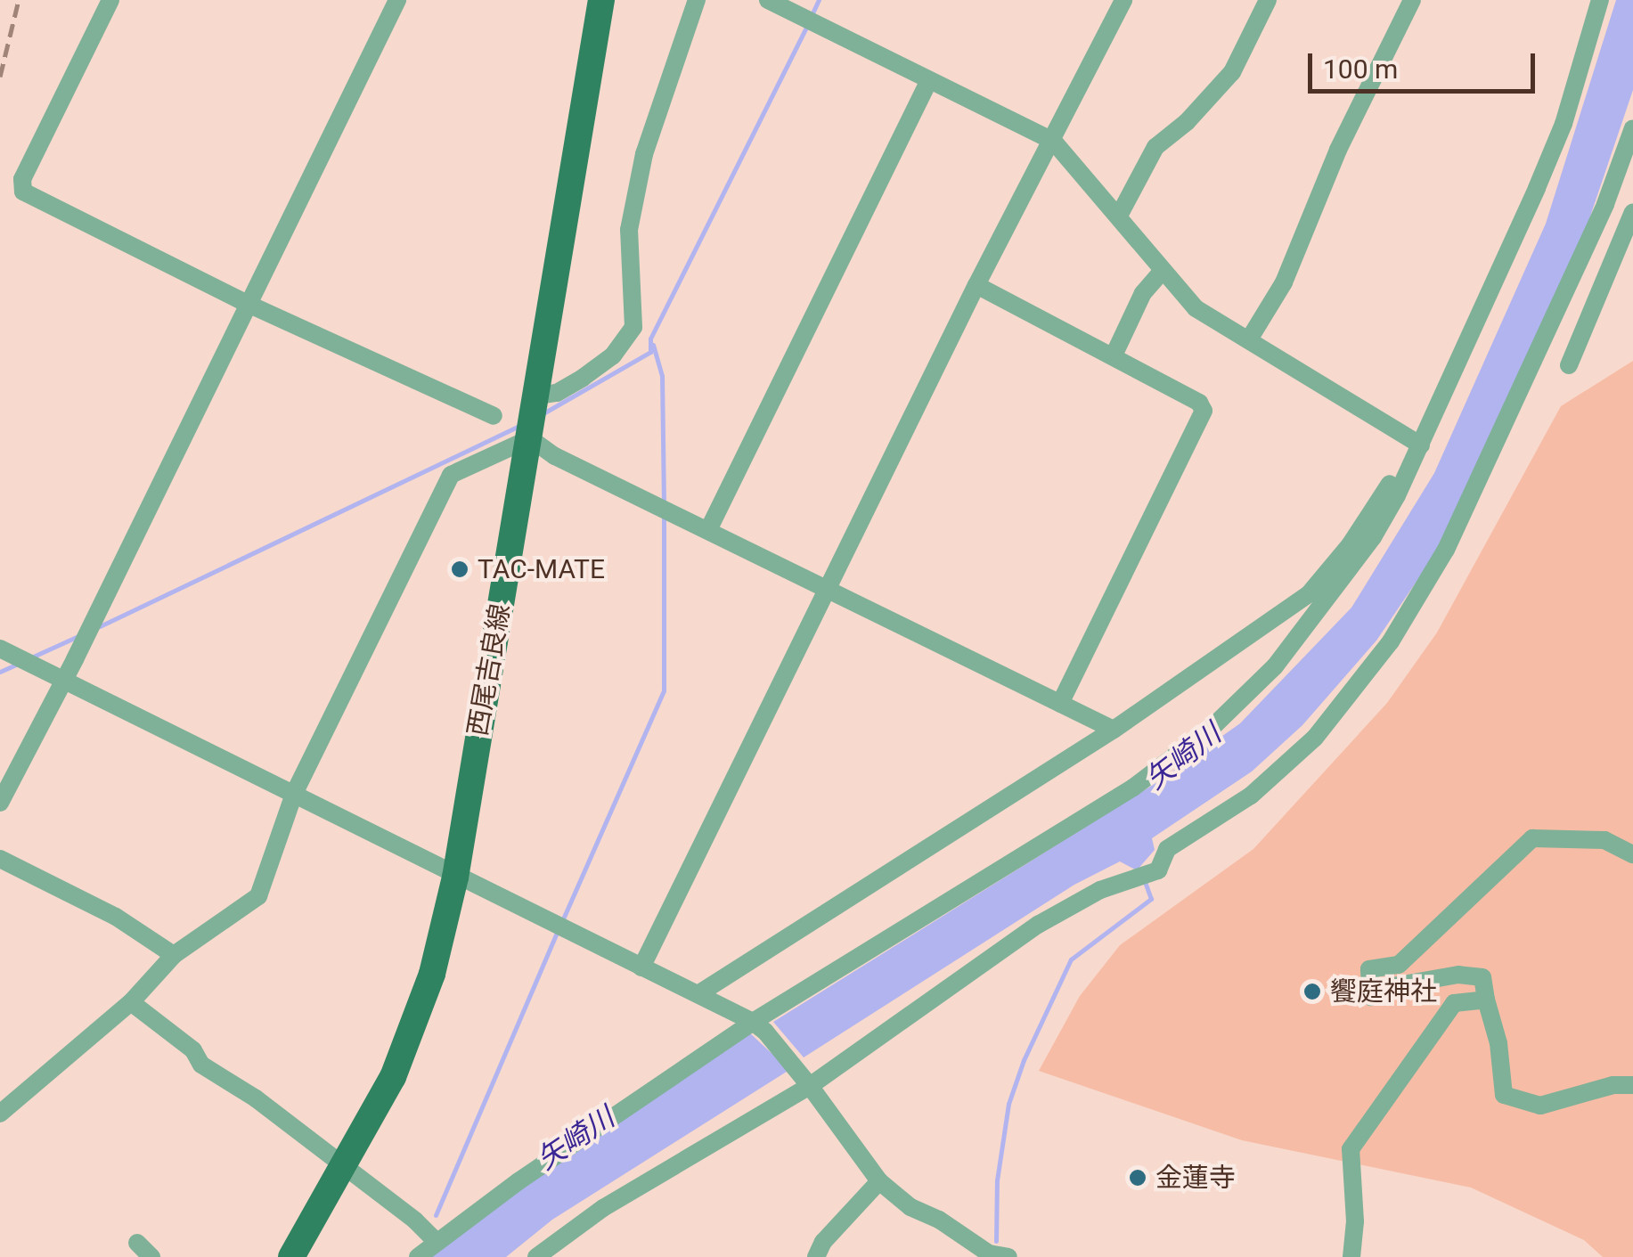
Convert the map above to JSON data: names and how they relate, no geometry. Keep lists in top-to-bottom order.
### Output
{
  "streets": {
    "main road": ["西尾吉良線"]
  },
  "water": ["矢崎川"],
  "places": ["TAC-MATE", "饗庭神社", "金蓮寺"],
  "scale_bar": "100 m"
}
